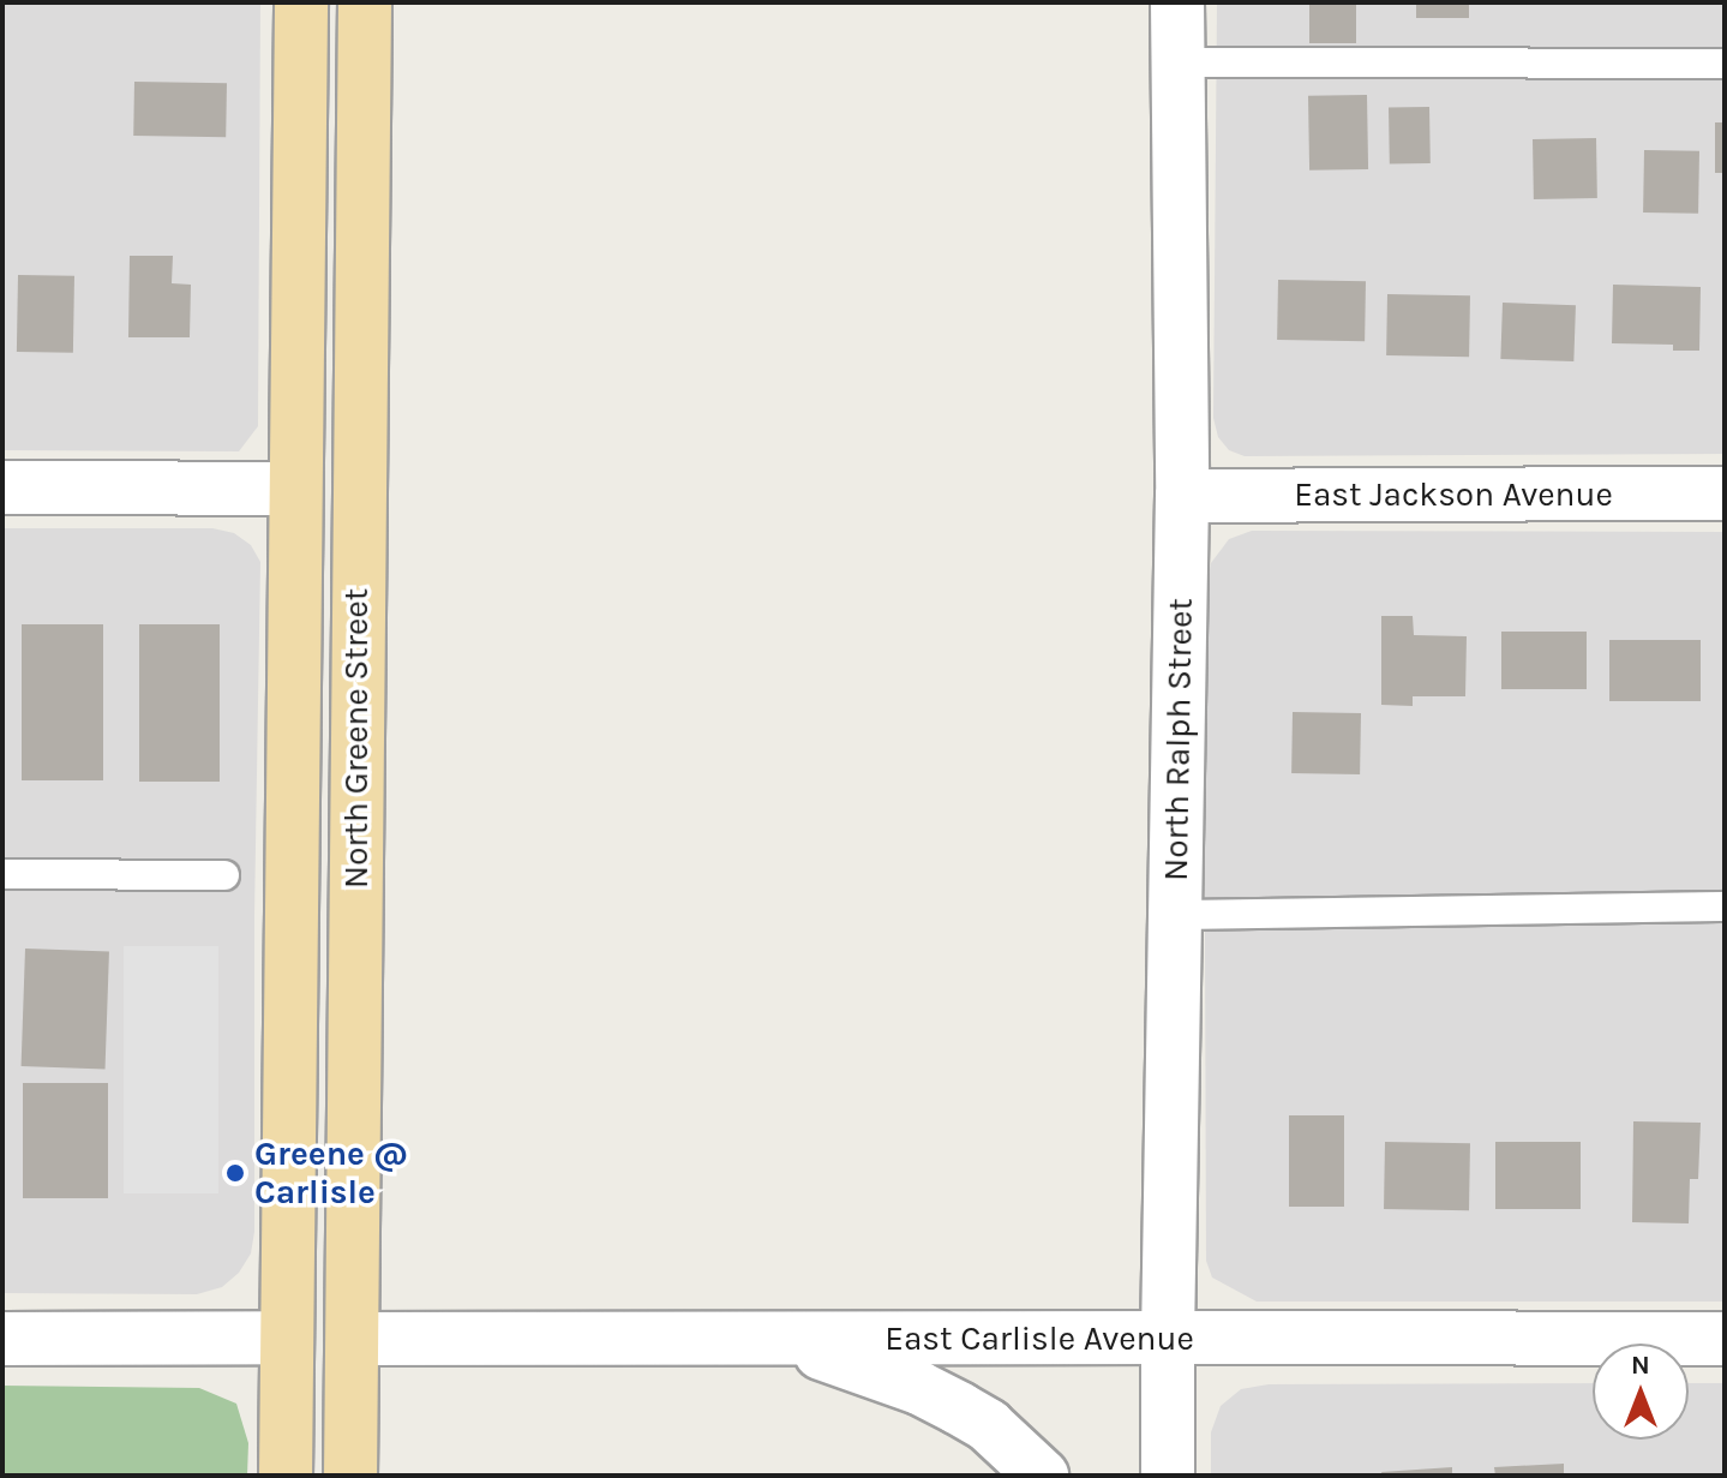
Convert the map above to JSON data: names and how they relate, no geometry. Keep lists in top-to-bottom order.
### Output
{
  "streets": {
    "main road": ["North Greene Street"],
    "street": ["East Jackson Avenue", "North Ralph Street", "East Carlisle Avenue"]
  },
  "crossings": [
    ["East Jackson Avenue", "North Ralph Street"],
    ["North Greene Street", "East Carlisle Avenue"],
    ["North Ralph Street", "East Carlisle Avenue"]
  ],
  "places": ["Greene @ Carlisle"],
  "north": "top"
}
